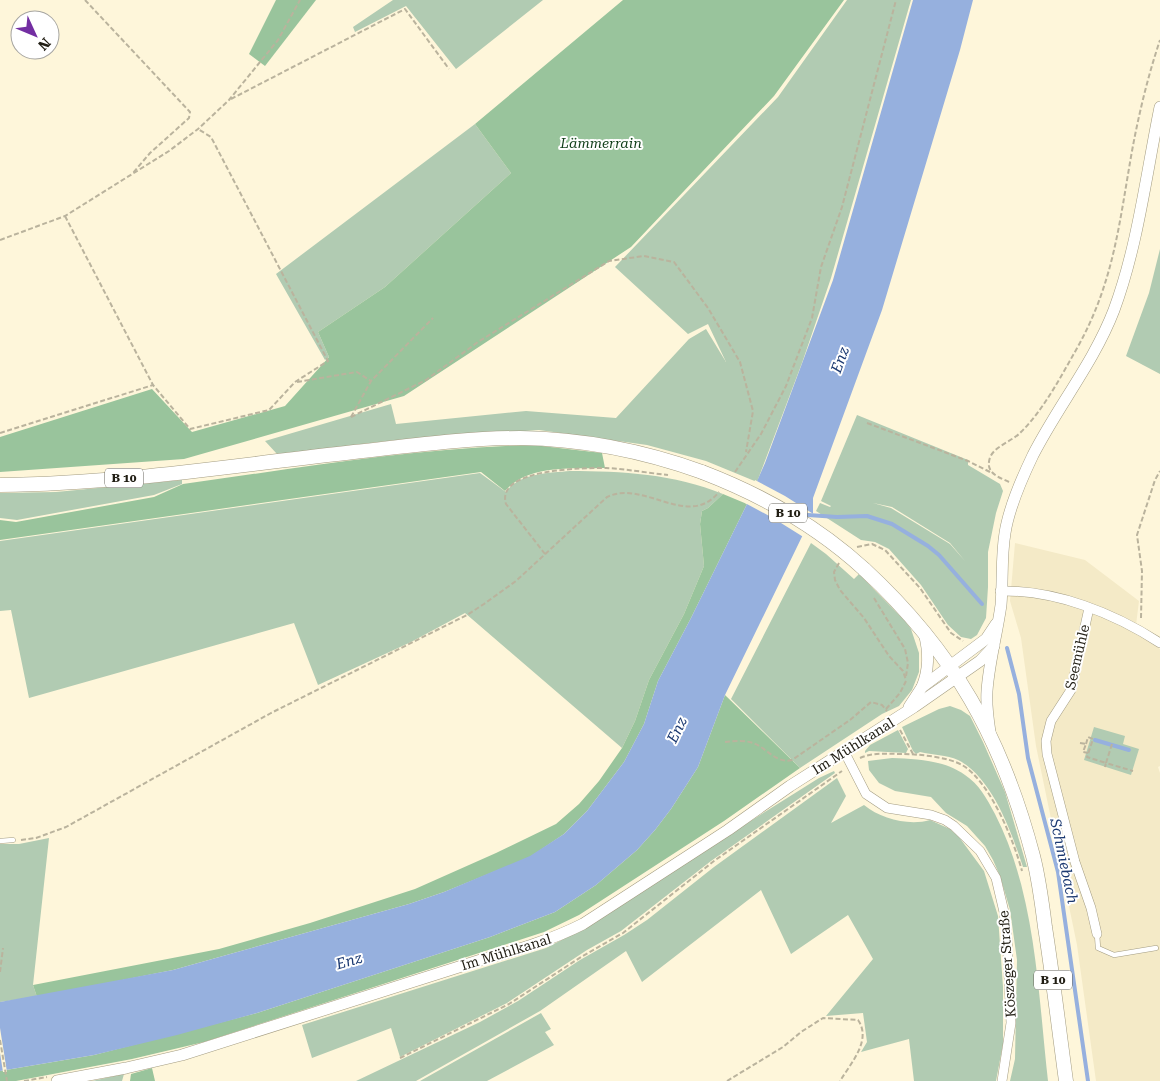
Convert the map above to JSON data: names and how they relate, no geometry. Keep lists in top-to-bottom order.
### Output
{
  "streets": {
    "main road": ["B 10"],
    "street": ["Seemühle", "Im Mühlkanal", "Köszeger Straße"]
  },
  "crossings": [
    ["B 10", "Im Mühlkanal"],
    ["Im Mühlkanal", "Köszeger Straße"]
  ],
  "water": ["Enz", "Schmiebach"],
  "parks": ["Lämmerrain"],
  "north": "bottom right"
}
